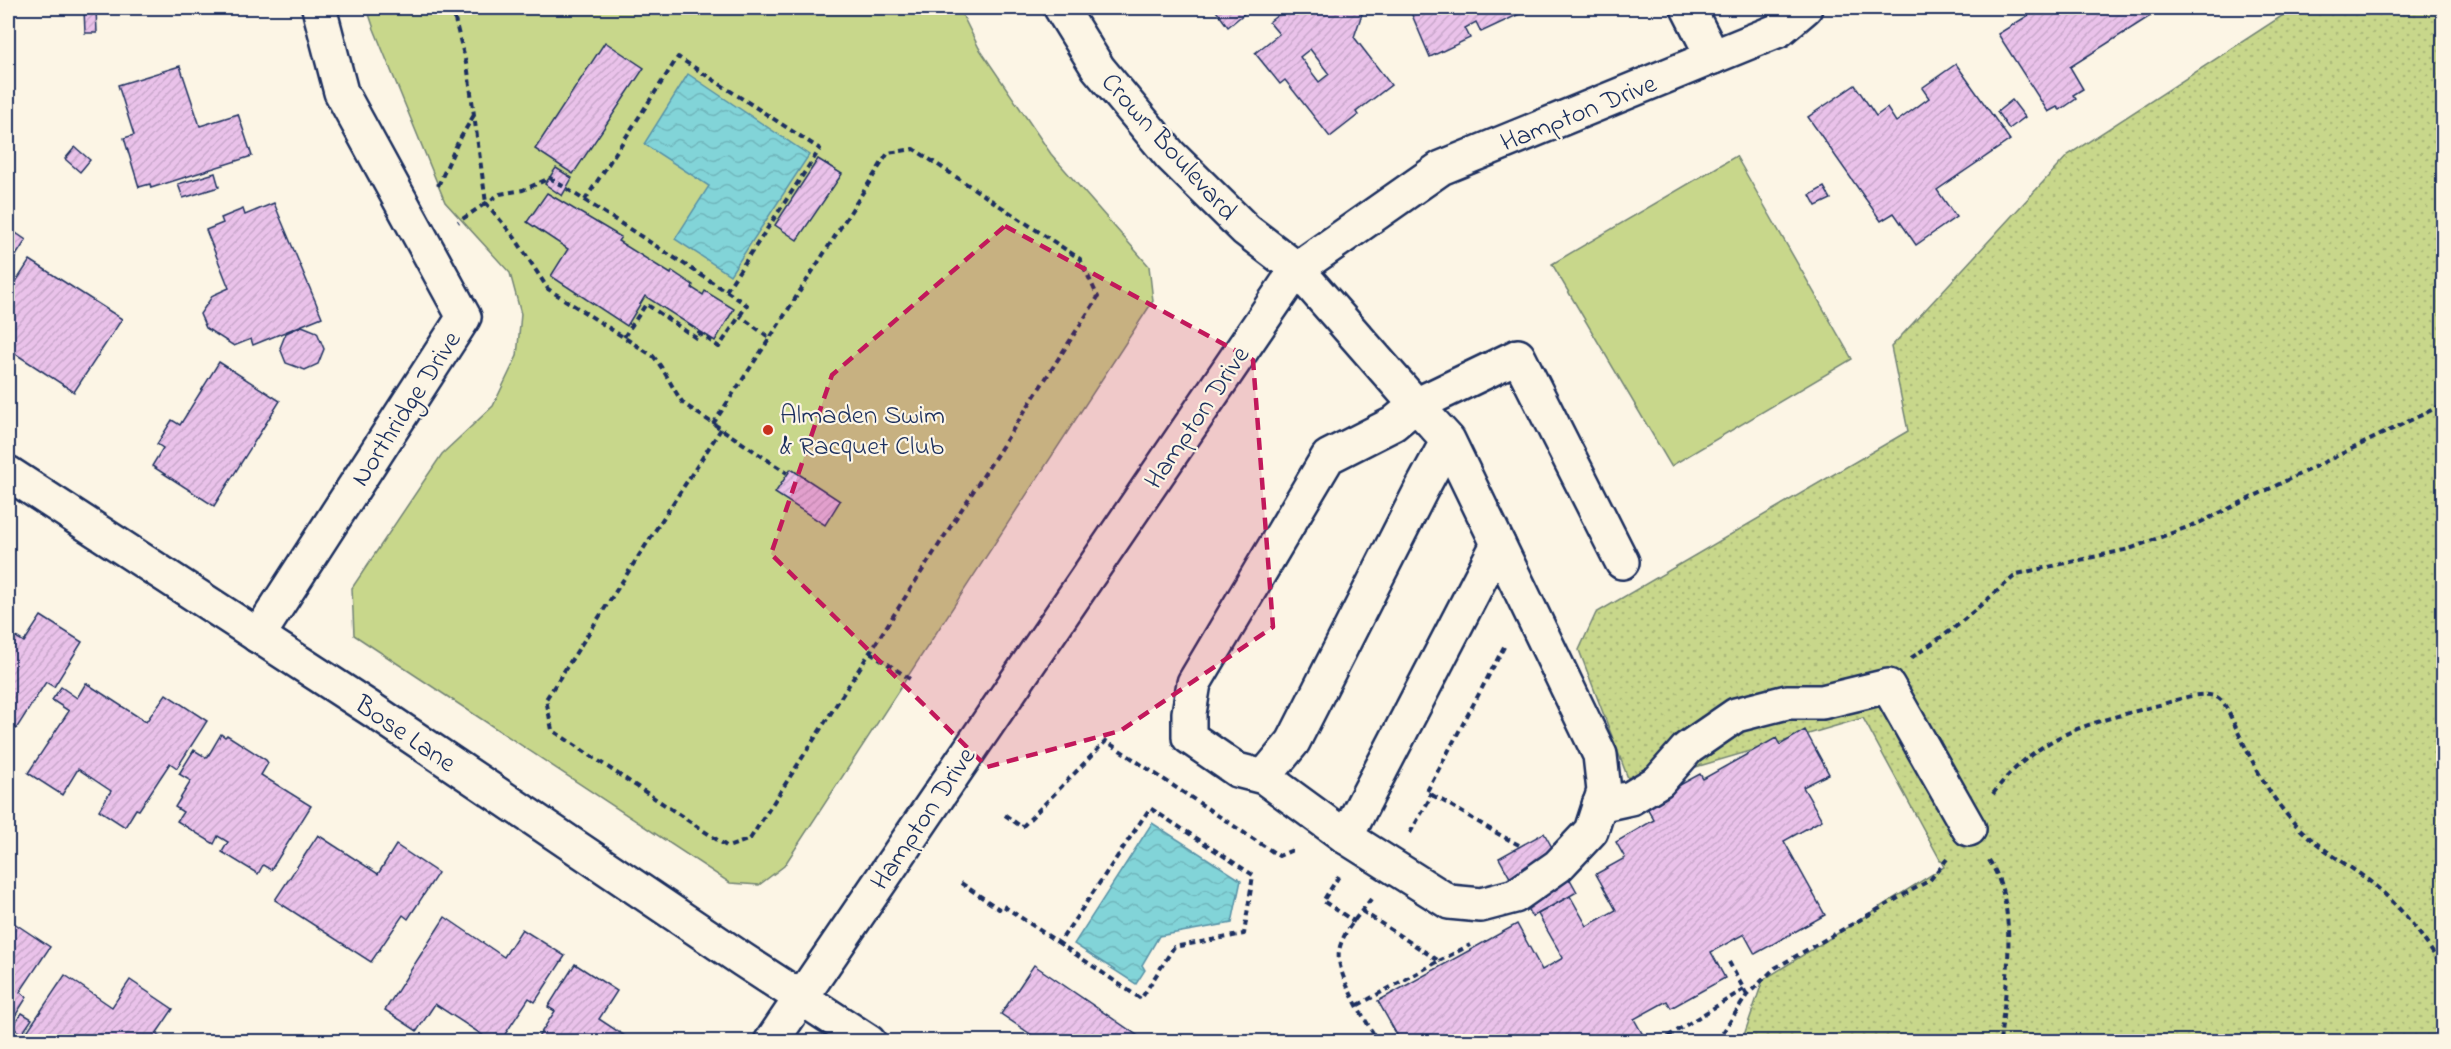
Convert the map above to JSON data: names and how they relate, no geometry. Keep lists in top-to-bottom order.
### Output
{
  "streets": {
    "street": [
      "Hampton Drive",
      "Crown Boulevard",
      "Northridge Drive",
      "Bose Lane"
    ]
  },
  "crossings": [
    ["Hampton Drive", "Crown Boulevard"],
    ["Hampton Drive", "Bose Lane"],
    ["Northridge Drive", "Bose Lane"]
  ],
  "places": ["Almaden Swim & Racquet Club"]
}
